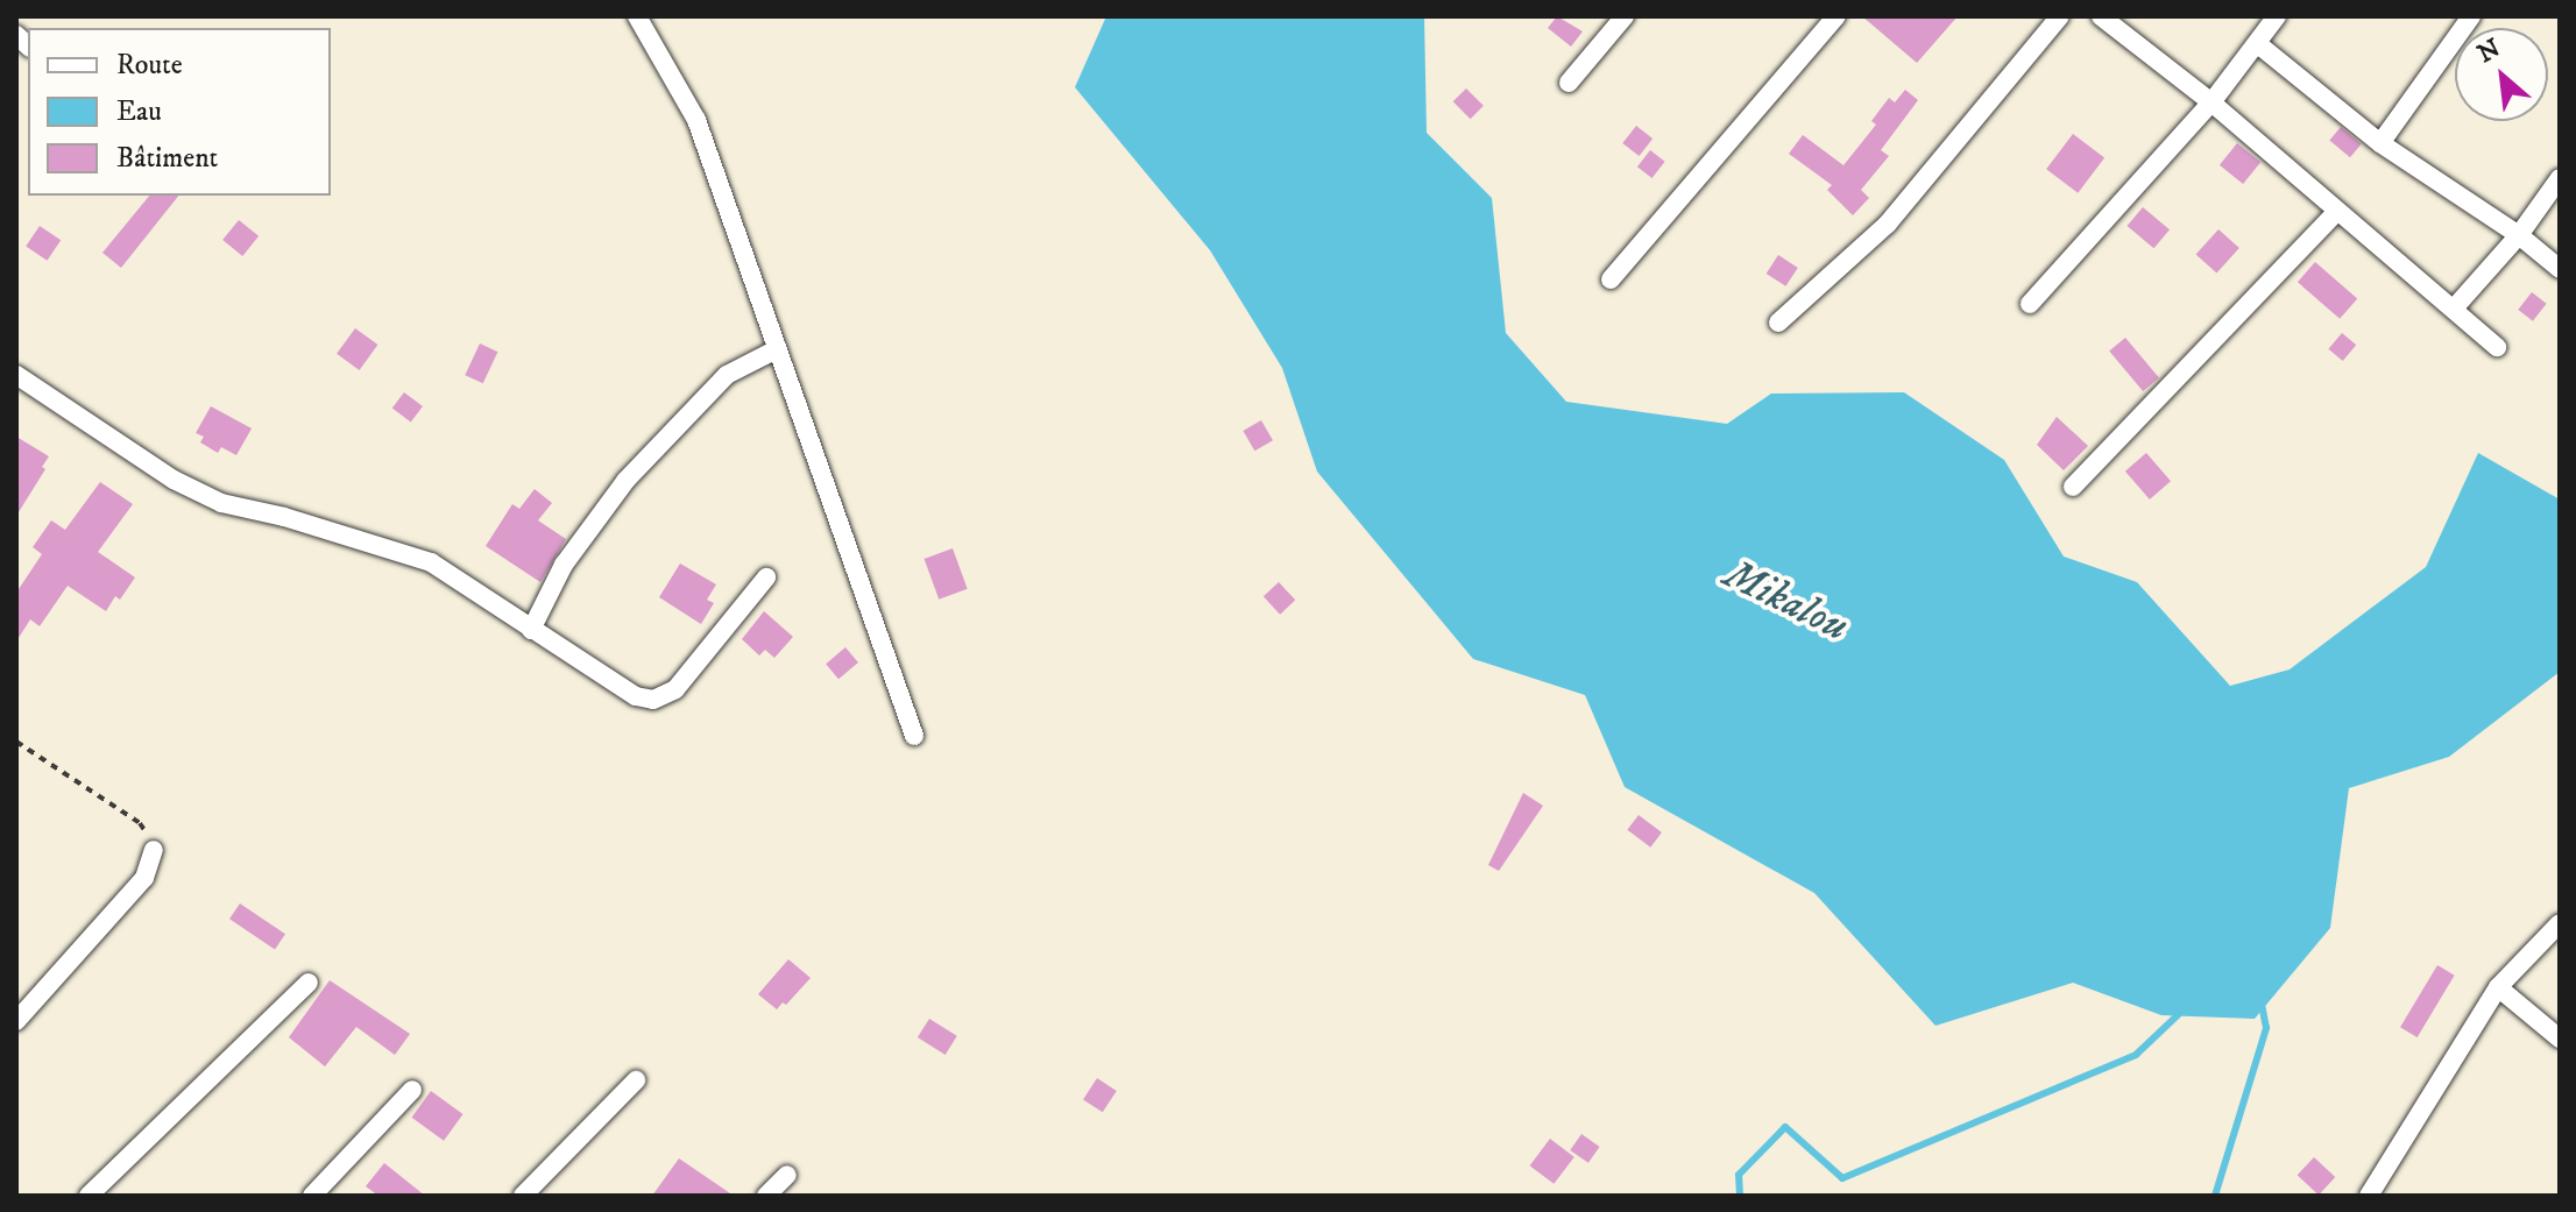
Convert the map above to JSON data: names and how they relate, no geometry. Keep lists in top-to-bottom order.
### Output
{
  "water": ["Mikalou"],
  "legend": ["Route", "Eau", "Bâtiment"],
  "north": "top left"
}
